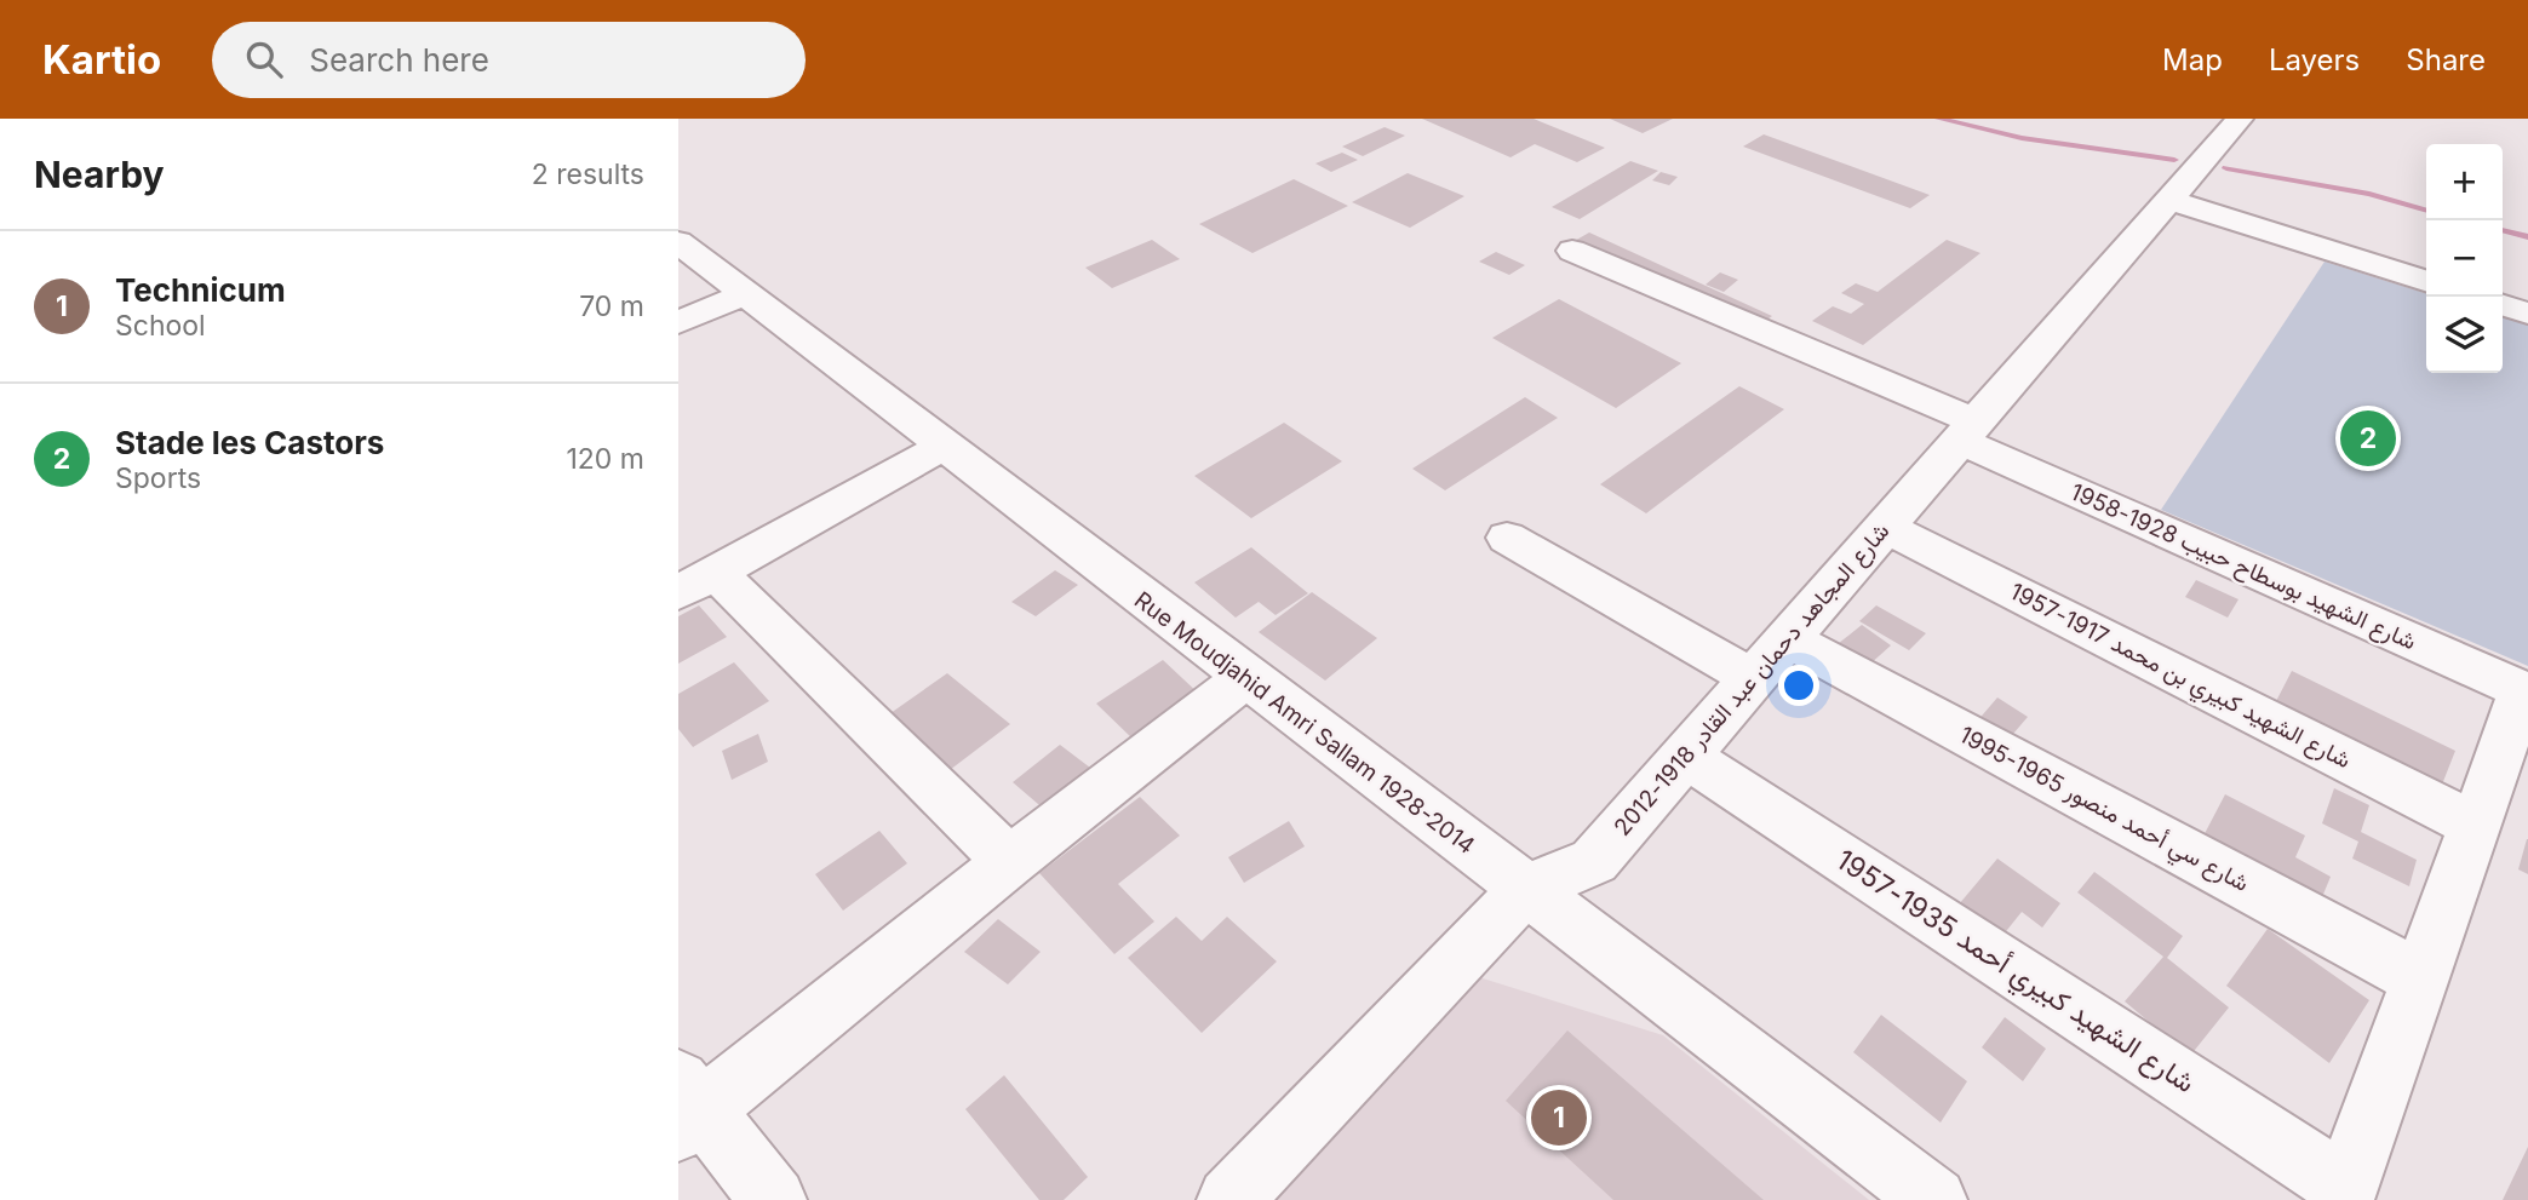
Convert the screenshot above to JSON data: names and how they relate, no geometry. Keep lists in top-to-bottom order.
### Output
{
  "streets": {
    "street": [
      "شارع الشهيد بوسطاح حبيب 1928-1958",
      "شارع الشهيد كبيري بن محمد 1917-1957",
      "شارع المجاهد دحمان عبد القادر 1918-2012",
      "Rue Moudjahid Amri Sallam 1928-2014",
      "شارع سي أحمد منصور 1965-1995",
      "شارع الشهيد كبيري أحمد 1935-1957"
    ]
  },
  "crossings": [
    ["شارع الشهيد بوسطاح حبيب 1928-1958", "شارع المجاهد دحمان عبد القادر 1918-2012"],
    ["شارع الشهيد كبيري بن محمد 1917-1957", "شارع المجاهد دحمان عبد القادر 1918-2012"],
    ["شارع المجاهد دحمان عبد القادر 1918-2012", "Rue Moudjahid Amri Sallam 1928-2014"],
    ["شارع المجاهد دحمان عبد القادر 1918-2012", "شارع سي أحمد منصور 1965-1995"],
    ["شارع المجاهد دحمان عبد القادر 1918-2012", "شارع الشهيد كبيري أحمد 1935-1957"]
  ],
  "page": {
    "header": "Kartio",
    "search": "Search here",
    "nav": ["Map", "Layers", "Share"],
    "heading": ["Nearby", "2 results"],
    "map_buttons": ["+", "−"],
    "list": [
      {
        "mark": "1",
        "name": "Technicum",
        "note": "School",
        "value": "70 m"
      },
      {
        "mark": "2",
        "name": "Stade les Castors",
        "note": "Sports",
        "value": "120 m"
      }
    ],
    "pins": ["2", "1"]
  }
}
